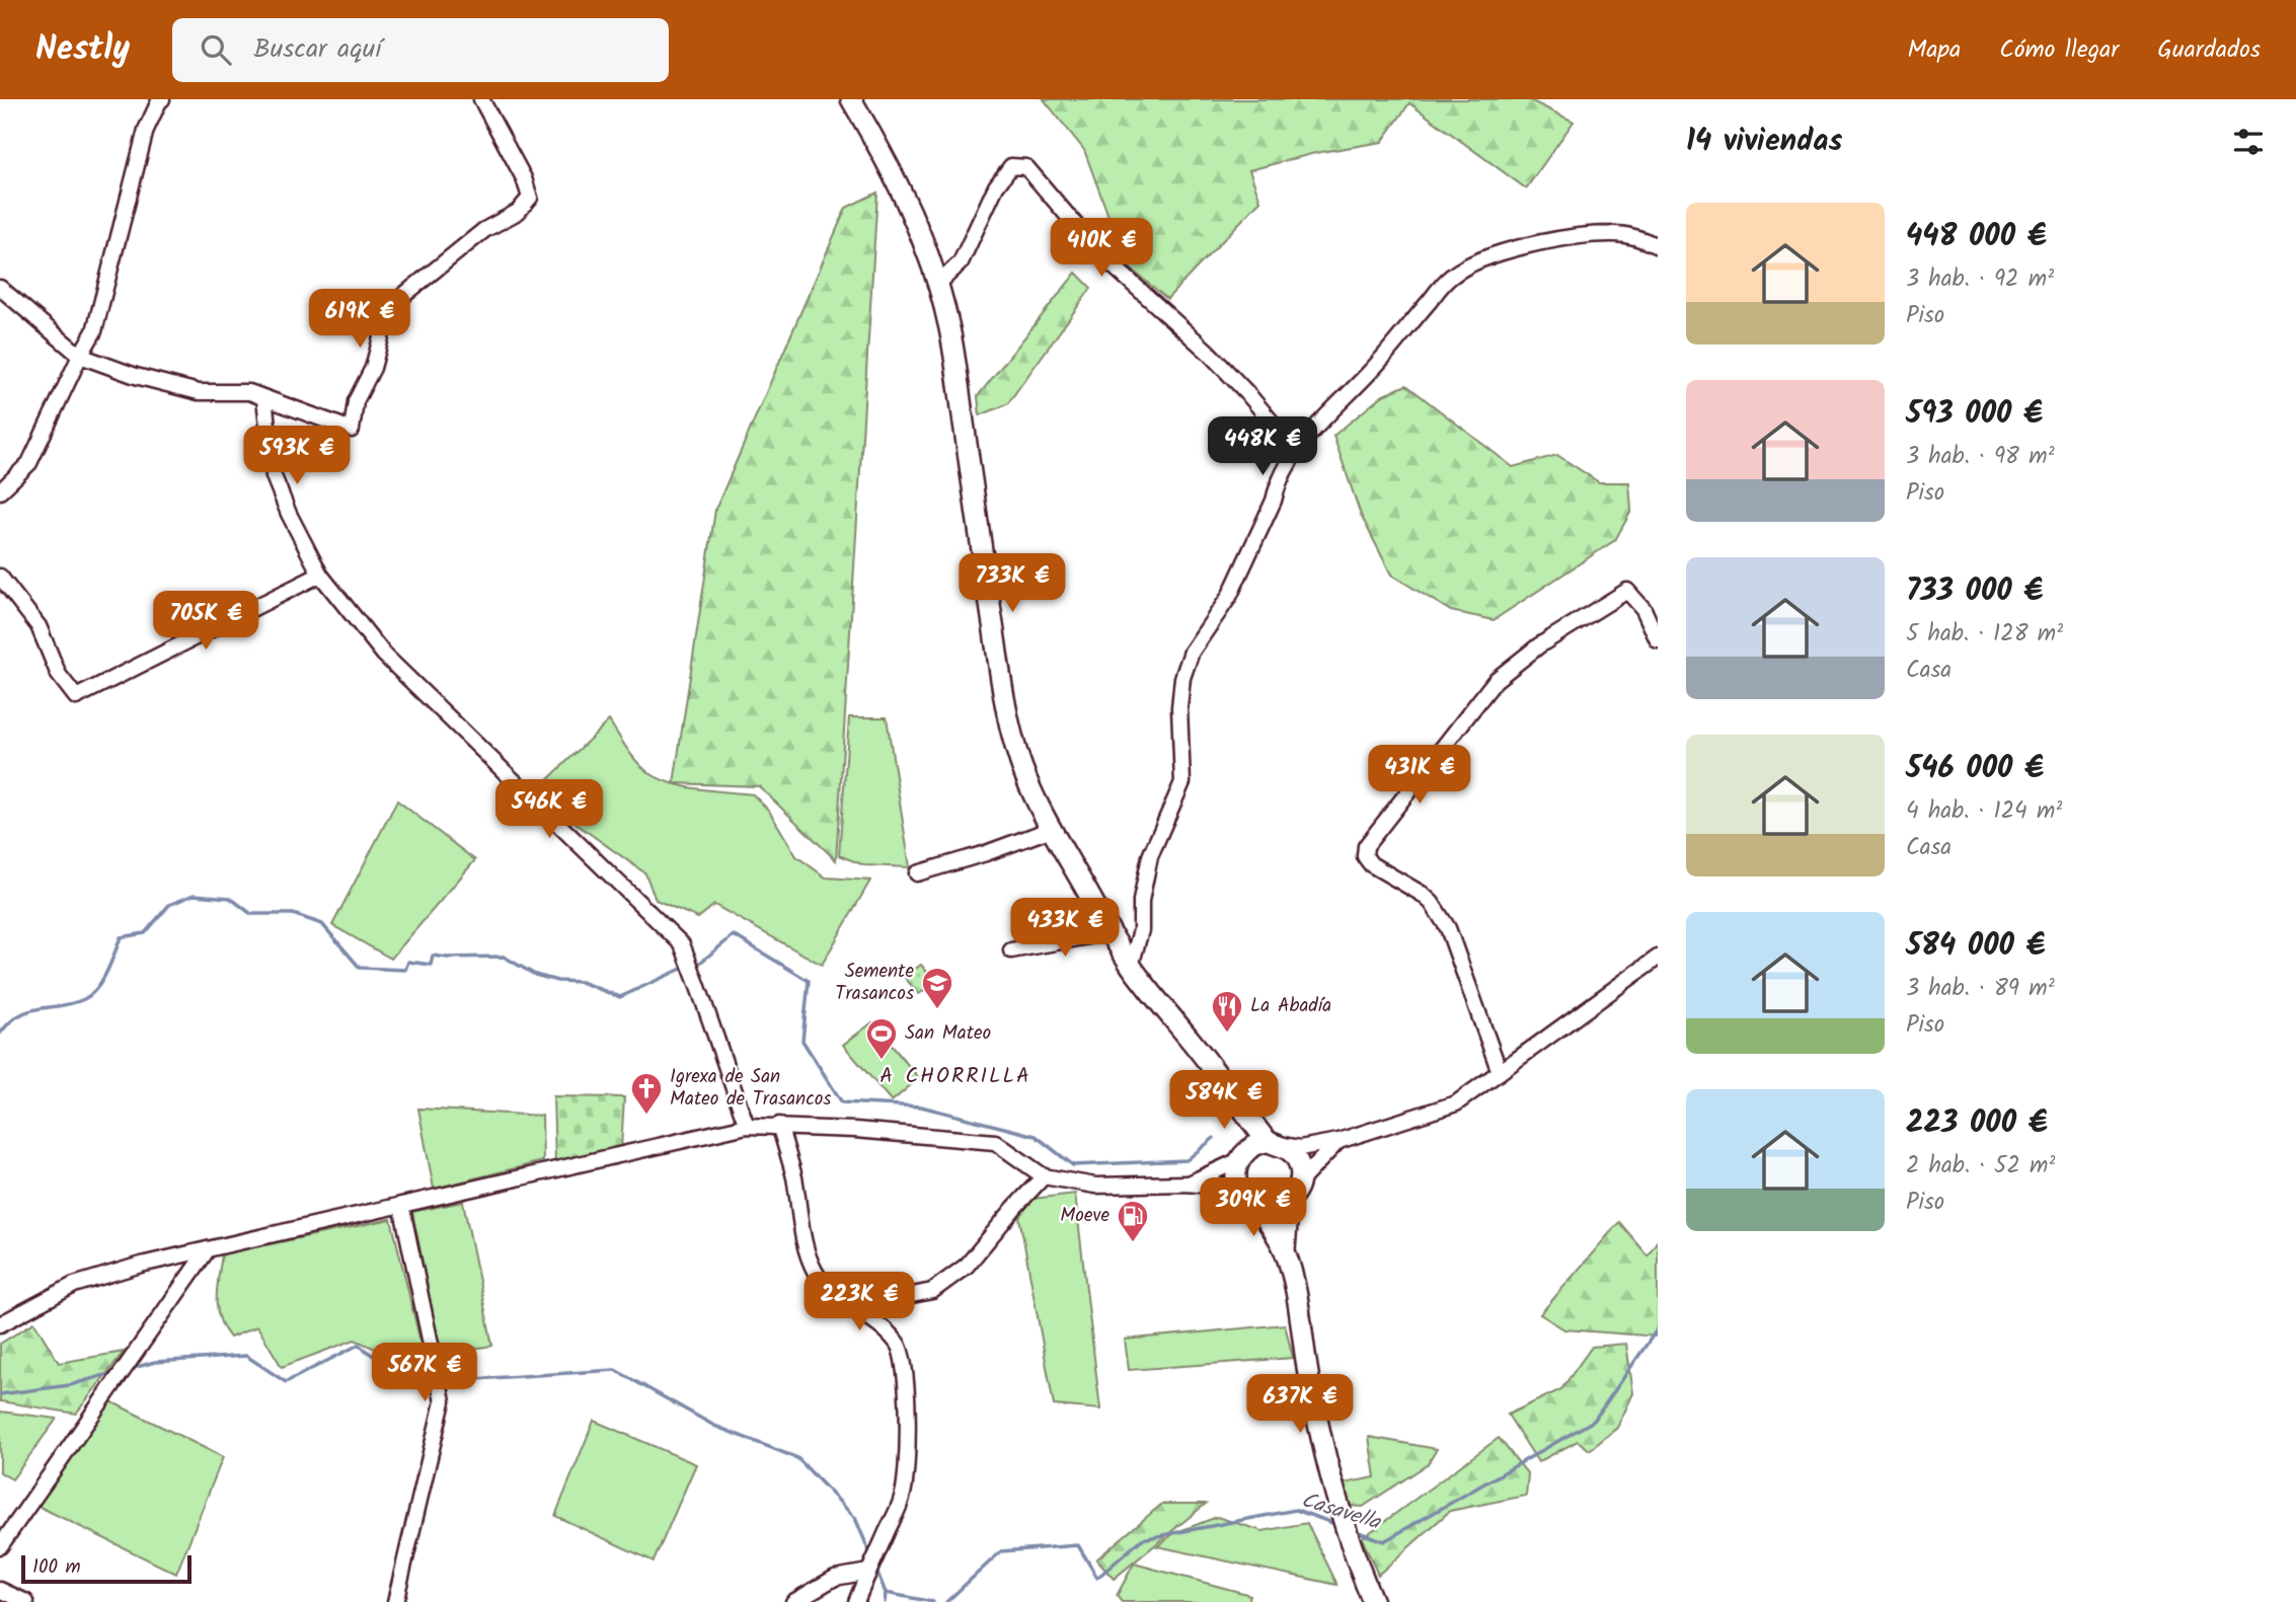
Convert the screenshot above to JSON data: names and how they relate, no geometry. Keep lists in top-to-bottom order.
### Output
{
  "districts": ["A CHORRILLA"],
  "water": ["Casavella"],
  "places": {
    "school or university": ["Semente Trasancos"],
    "restaurant": ["La Abadía"],
    "sports": ["San Mateo"],
    "church": ["Igrexa de San Mateo de Trasancos"],
    "fuel station": ["Moeve"]
  },
  "scale_bar": "100 m",
  "page": {
    "header": "Nestly",
    "search": "Buscar aquí",
    "nav": ["Mapa", "Cómo llegar", "Guardados"],
    "heading": "14 viviendas",
    "list": [
      {
        "name": "448 000 €",
        "note": "3 hab. · 92 m² · Piso"
      },
      {
        "name": "593 000 €",
        "note": "3 hab. · 98 m² · Piso"
      },
      {
        "name": "733 000 €",
        "note": "5 hab. · 128 m² · Casa"
      },
      {
        "name": "546 000 €",
        "note": "4 hab. · 124 m² · Casa"
      },
      {
        "name": "584 000 €",
        "note": "3 hab. · 89 m² · Piso"
      },
      {
        "name": "223 000 €",
        "note": "2 hab. · 52 m² · Piso"
      }
    ],
    "price": [
      "410K €",
      "619K €",
      "448K €",
      "593K €",
      "733K €",
      "705K €",
      "431K €",
      "546K €",
      "433K €",
      "584K €",
      "309K €",
      "223K €",
      "567K €",
      "637K €"
    ],
    "scale": "100 m"
  }
}
